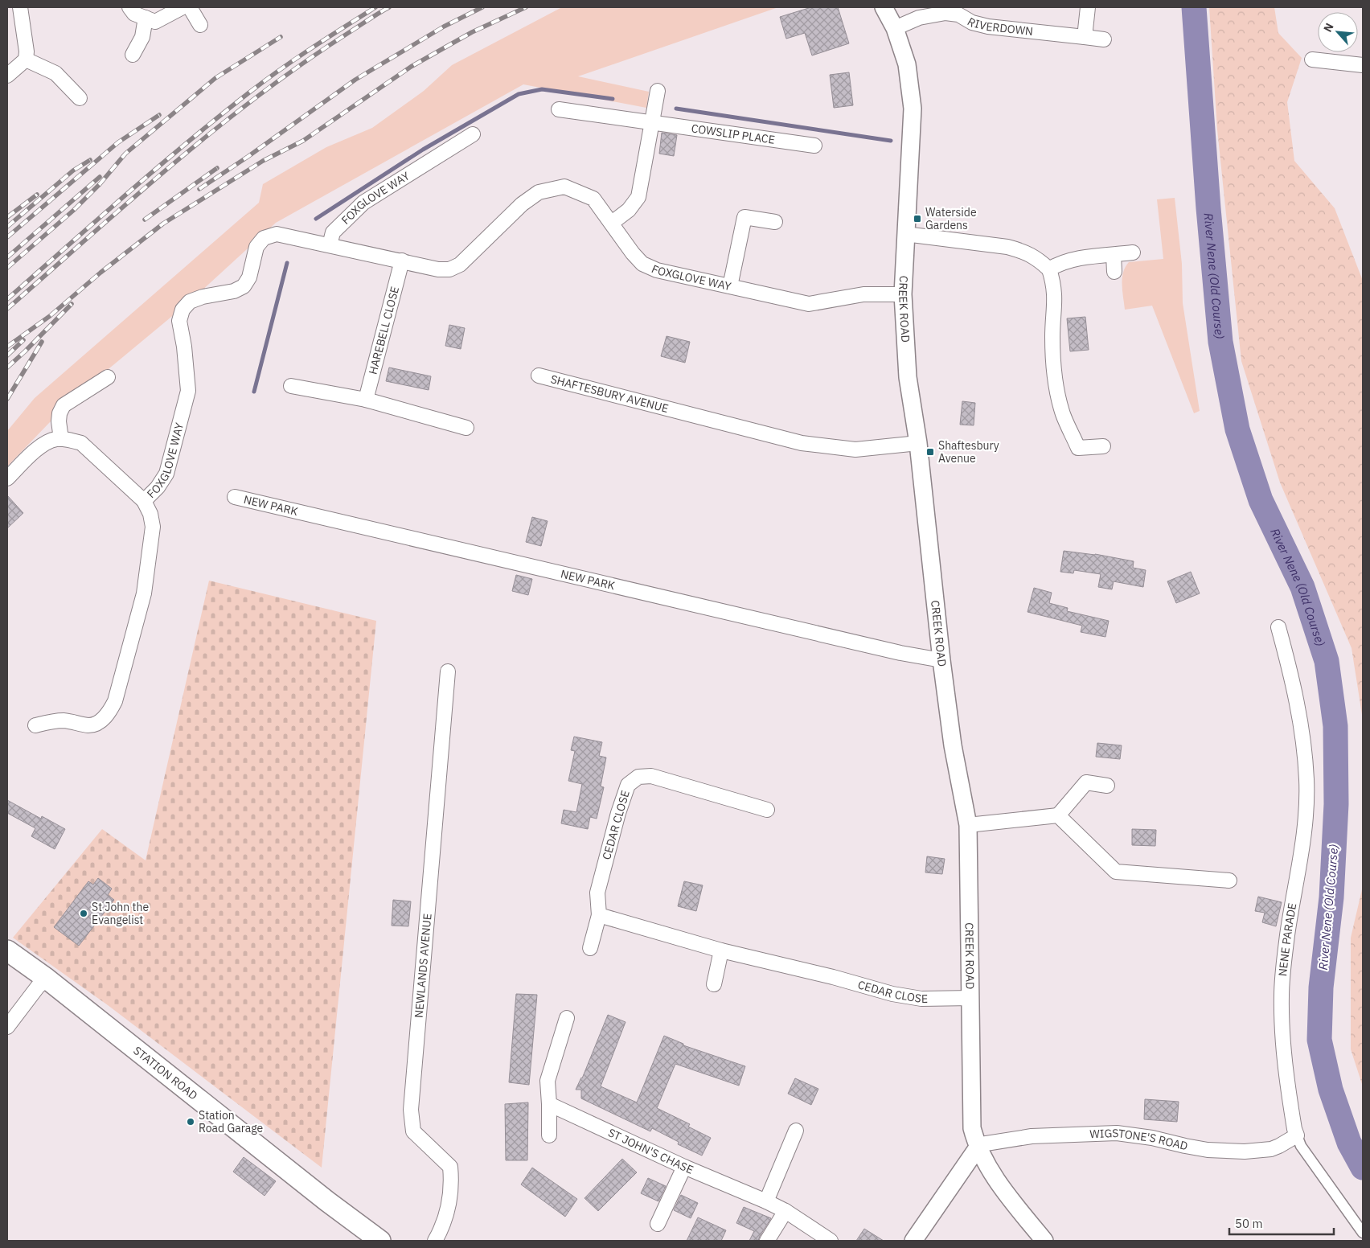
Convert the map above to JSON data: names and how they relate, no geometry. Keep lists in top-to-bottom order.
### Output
{
  "streets": {
    "main road": ["STATION ROAD"],
    "street": [
      "RIVERDOWN",
      "COWSLIP PLACE",
      "FOXGLOVE WAY",
      "CREEK ROAD",
      "HAREBELL CLOSE",
      "SHAFTESBURY AVENUE",
      "NEW PARK",
      "CEDAR CLOSE",
      "NENE PARADE",
      "NEWLANDS AVENUE",
      "WIGSTONE'S ROAD",
      "ST JOHN'S CHASE"
    ]
  },
  "crossings": [
    ["RIVERDOWN", "CREEK ROAD"],
    ["FOXGLOVE WAY", "CREEK ROAD"],
    ["FOXGLOVE WAY", "HAREBELL CLOSE"],
    ["CREEK ROAD", "SHAFTESBURY AVENUE"],
    ["CREEK ROAD", "NEW PARK"],
    ["CREEK ROAD", "CEDAR CLOSE"],
    ["CREEK ROAD", "WIGSTONE'S ROAD"],
    ["NENE PARADE", "WIGSTONE'S ROAD"]
  ],
  "water": ["River Nene (Old Course)"],
  "places": {
    "transit": ["Waterside Gardens", "Shaftesbury Avenue"],
    "other": ["St John the Evangelist", "Station Road Garage"]
  },
  "scale_bar": "50 m",
  "north": "top left"
}
